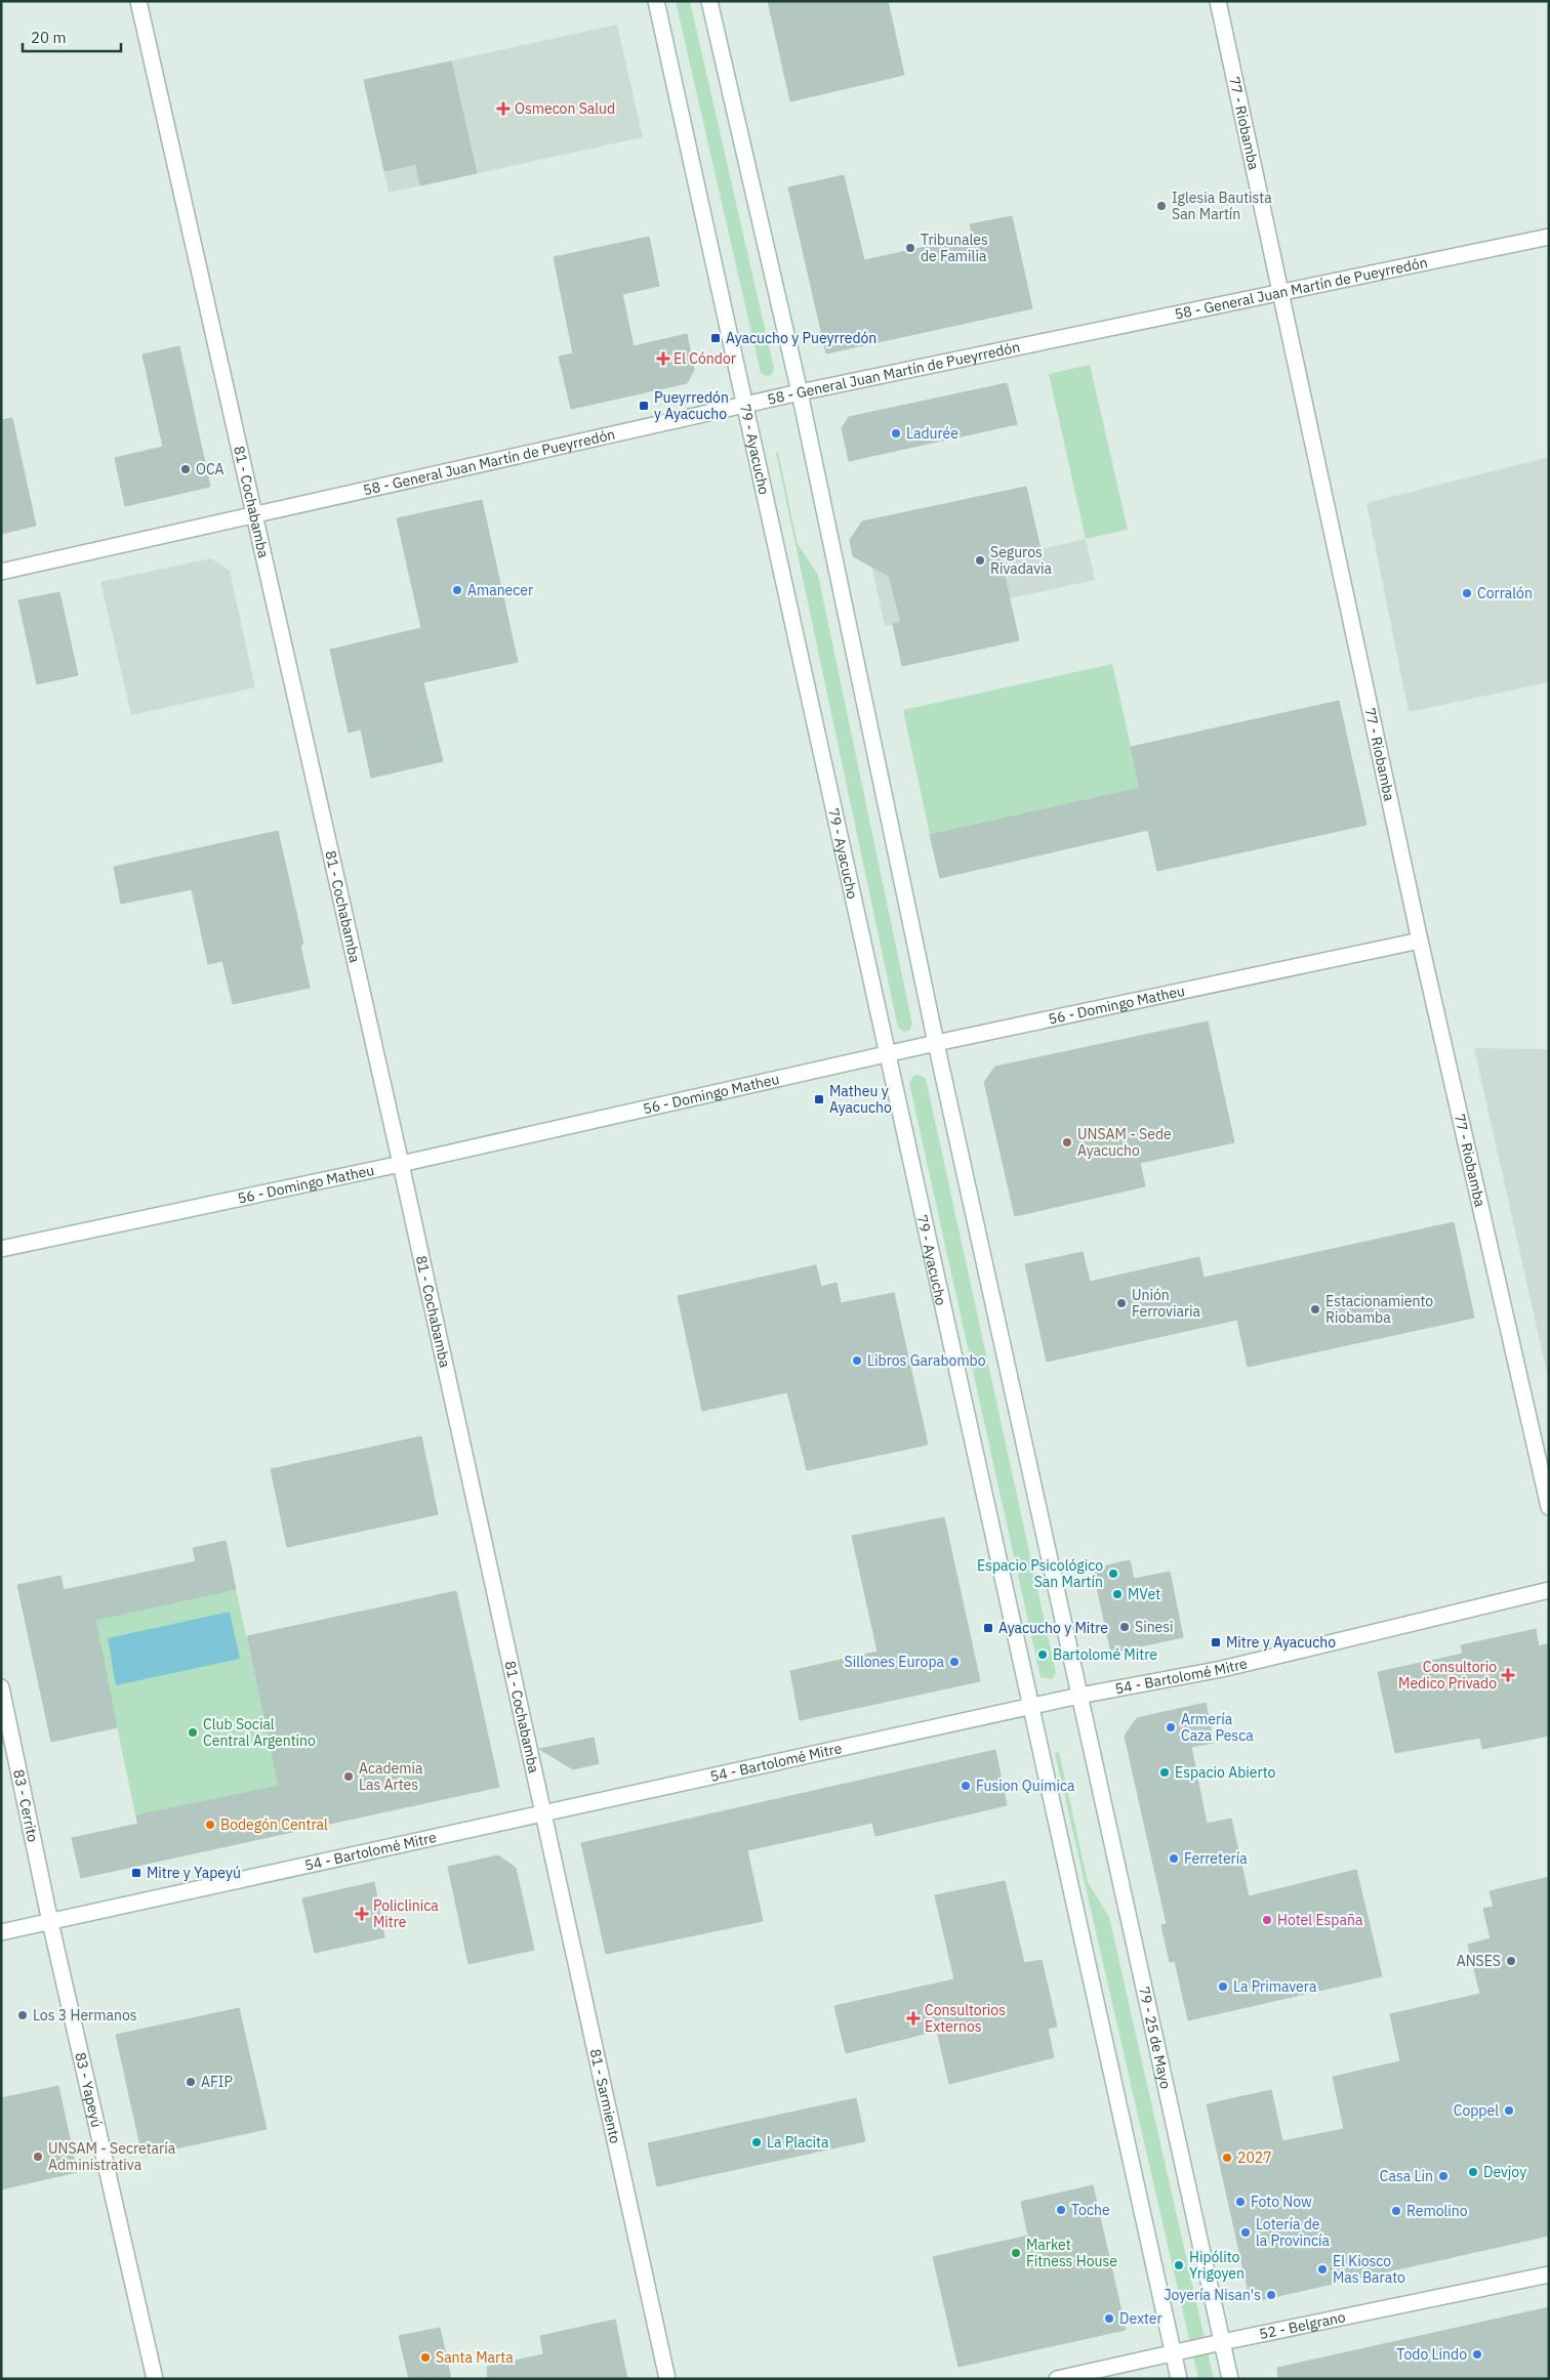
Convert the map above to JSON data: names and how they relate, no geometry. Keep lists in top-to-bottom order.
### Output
{
  "streets": {
    "street": [
      "77 - Riobamba",
      "58 - General Juan Martín de Pueyrredón",
      "79 - Ayacucho",
      "81 - Cochabamba",
      "56 - Domingo Matheu",
      "54 - Bartolomé Mitre",
      "83 - Cerrito",
      "79 - 25 de Mayo",
      "83 - Yapeyú",
      "81 - Sarmiento",
      "52 - Belgrano"
    ]
  },
  "crossings": [
    ["77 - Riobamba", "58 - General Juan Martín de Pueyrredón"],
    ["77 - Riobamba", "56 - Domingo Matheu"],
    ["58 - General Juan Martín de Pueyrredón", "79 - Ayacucho"],
    ["58 - General Juan Martín de Pueyrredón", "81 - Cochabamba"],
    ["79 - Ayacucho", "56 - Domingo Matheu"],
    ["79 - Ayacucho", "54 - Bartolomé Mitre"],
    ["81 - Cochabamba", "56 - Domingo Matheu"],
    ["81 - Cochabamba", "54 - Bartolomé Mitre"],
    ["81 - Cochabamba", "81 - Sarmiento"],
    ["54 - Bartolomé Mitre", "83 - Cerrito"],
    ["54 - Bartolomé Mitre", "79 - 25 de Mayo"],
    ["54 - Bartolomé Mitre", "83 - Yapeyú"],
    ["54 - Bartolomé Mitre", "81 - Sarmiento"],
    ["83 - Cerrito", "83 - Yapeyú"],
    ["79 - 25 de Mayo", "52 - Belgrano"]
  ],
  "places": {
    "health": [
      "Osmecon Salud",
      "El Cóndor",
      "Consultorio Medico Privado",
      "Policlinica Mitre",
      "Consultorios Externos"
    ],
    "other": [
      "Iglesia Bautista San Martín",
      "Tribunales de Familia",
      "Ladurée",
      "OCA",
      "Seguros Rivadavia",
      "Amanecer",
      "Corralón",
      "UNSAM - Sede Ayacucho",
      "Unión Ferroviaria",
      "Estacionamiento Riobamba",
      "Libros Garabombo",
      "Espacio Psicológico San Martín",
      "MVet",
      "Sinesi",
      "Bartolomé Mitre",
      "Sillones Europa",
      "Armería Caza Pesca",
      "Club Social Central Argentino",
      "Espacio Abierto",
      "Academia Las Artes",
      "Fusion Quimica",
      "Bodegón Central",
      "Ferretería",
      "Hotel España",
      "ANSES",
      "La Primavera",
      "Los 3 Hermanos",
      "AFIP",
      "Coppel",
      "La Placita",
      "UNSAM - Secretaría Administrativa",
      "2027",
      "Devjoy",
      "Casa Lin",
      "Foto Now",
      "Toche",
      "Remolino",
      "Lotería de la Provincía",
      "Market Fitness House",
      "Hipólito Yrigoyen",
      "El Kiosco Mas Barato",
      "Joyería Nisan's",
      "Dexter",
      "Todo Lindo",
      "Santa Marta"
    ],
    "transit": [
      "Ayacucho y Pueyrredón",
      "Pueyrredón y Ayacucho",
      "Matheu y Ayacucho",
      "Ayacucho y Mitre",
      "Mitre y Ayacucho",
      "Mitre y Yapeyú"
    ]
  },
  "scale_bar": "20 m"
}
